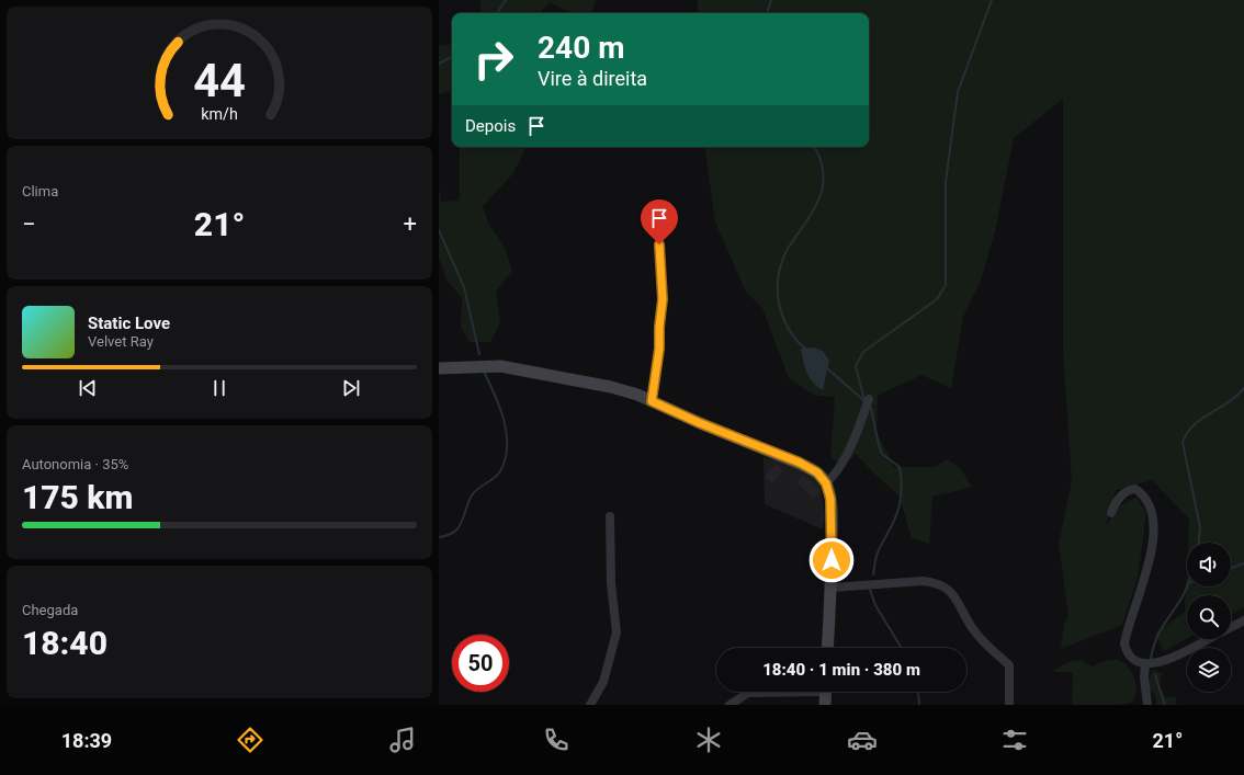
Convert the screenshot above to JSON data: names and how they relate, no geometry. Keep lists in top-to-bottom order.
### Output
{
  "page": {
    "turn": ["240 m", "Vire à direita"],
    "then": "Depois",
    "tile": [
      "Clima",
      ["Autonomia · 35%", "175 km"],
      ["Chegada", "18:40"]
    ],
    "heat": ["−", "21°", "+"],
    "song": ["Static Love", "Velvet Ray"],
    "limit": "50",
    "trip": "18:40 · 1 min · 380 m",
    "tabs": ["18:39", "21°"],
    "gauge": ["44", "km/h"]
  }
}
